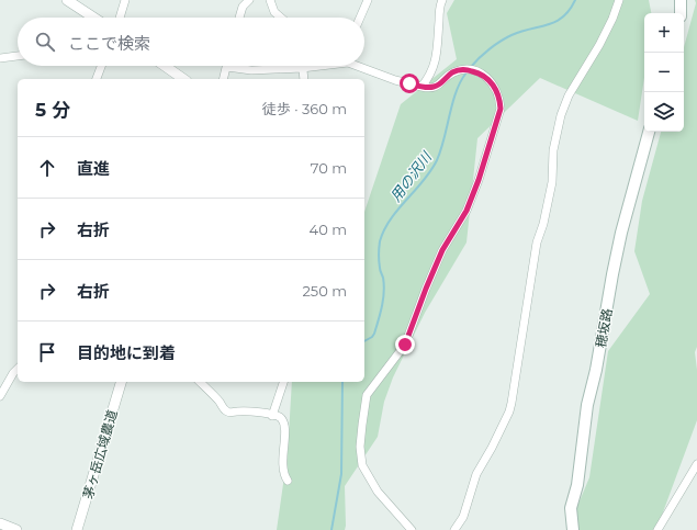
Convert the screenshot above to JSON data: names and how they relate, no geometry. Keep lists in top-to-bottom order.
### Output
{
  "streets": {
    "main road": ["穂坂路"],
    "street": ["茅ヶ岳広域農道"]
  },
  "water": ["用の沢川"],
  "page": {
    "map_buttons": ["+", "−"],
    "search": "ここで検索",
    "heading": ["5 分", "徒歩 · 360 m"],
    "list": [
      ["直進", "70 m"],
      ["右折", "40 m"],
      ["右折", "250 m"],
      "目的地に到着"
    ]
  }
}
